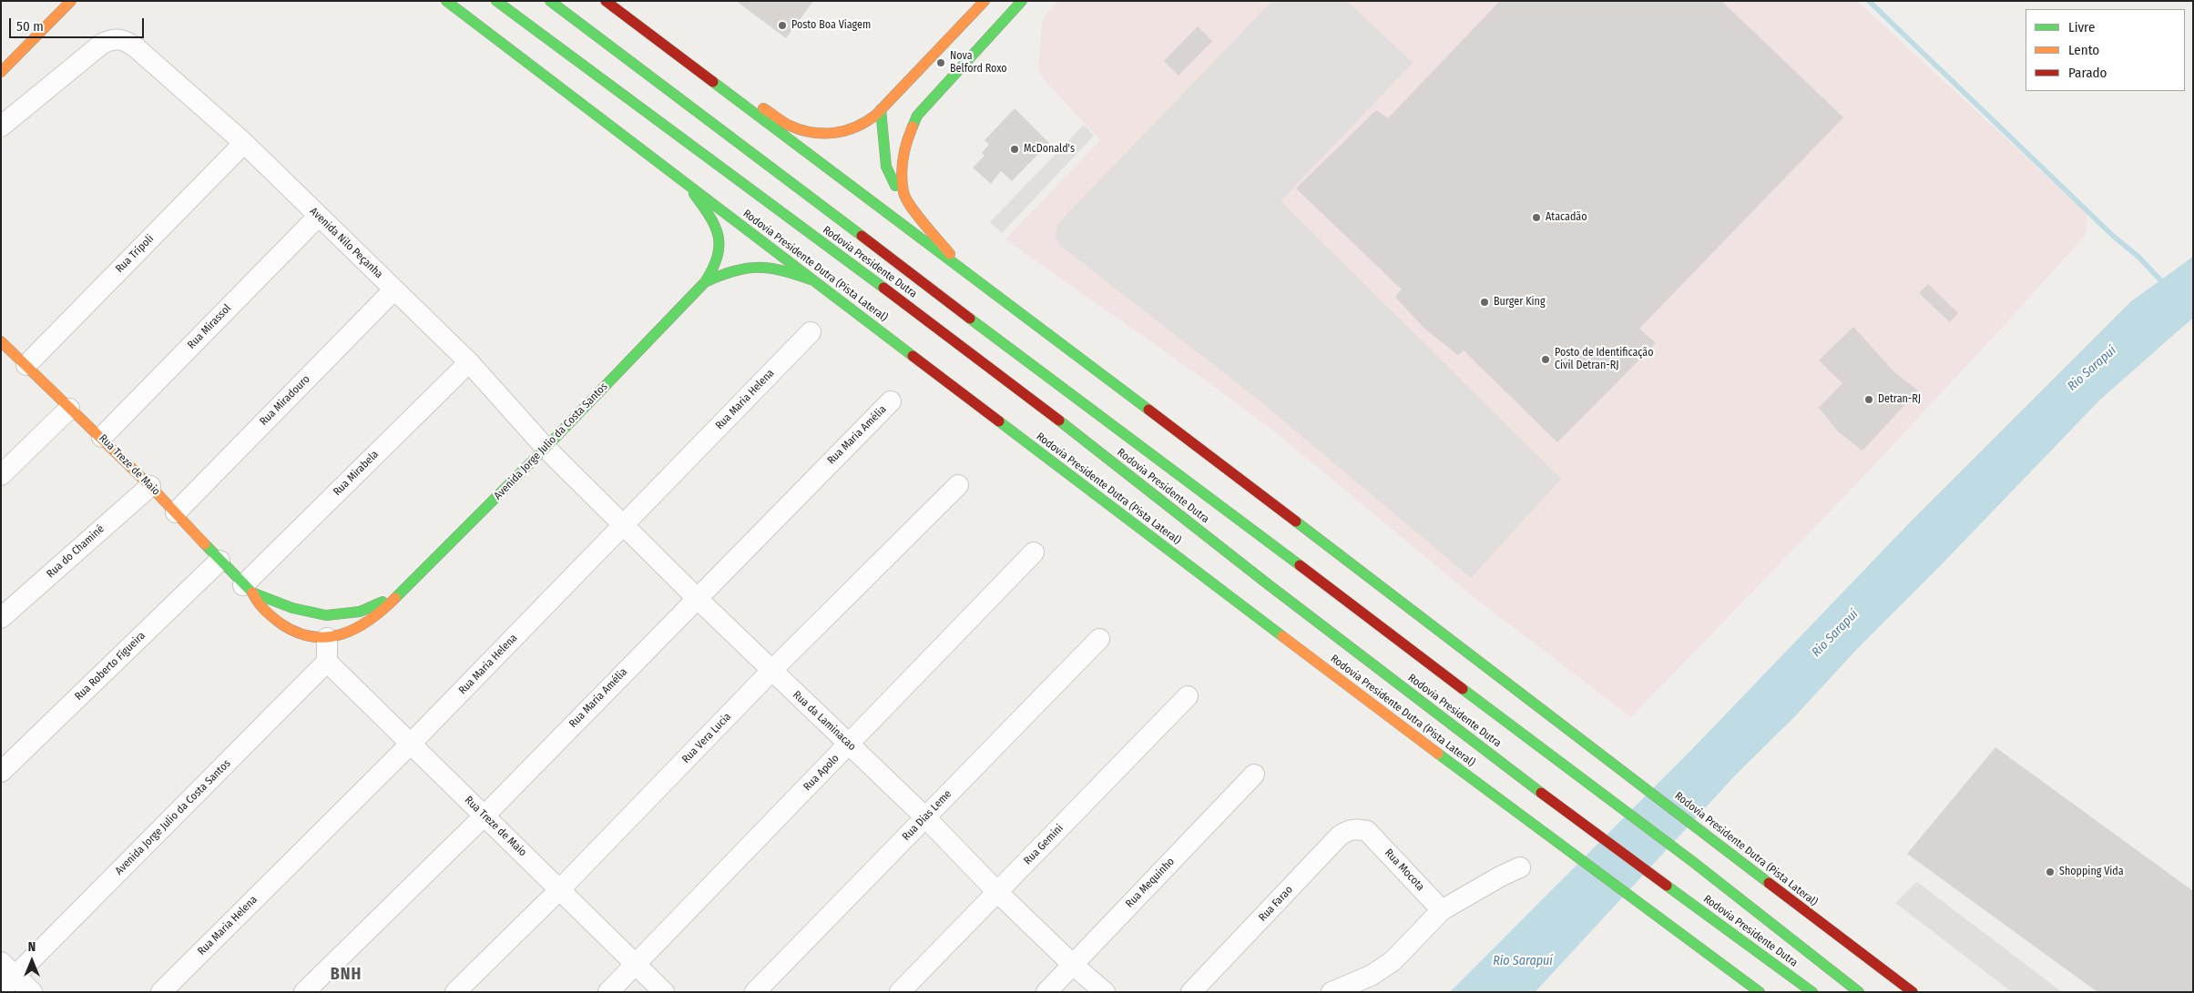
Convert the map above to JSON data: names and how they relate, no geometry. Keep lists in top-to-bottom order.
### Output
{
  "streets": {
    "main road": [
      "Rodovia Presidente Dutra",
      "Rodovia Presidente Dutra (Pista Lateral)",
      "Avenida Jorge Julio da Costa Santos",
      "Rua Treze de Maio"
    ],
    "street": [
      "Avenida Nilo Peçanha",
      "Rua Trípoli",
      "Rua Mirassol",
      "Rua Maria Helena",
      "Rua Miradouro",
      "Rua Maria Amélia",
      "Rua Mirabela",
      "Rua do Chaminé",
      "Rua Roberto Figueira",
      "Rua da Laminacao",
      "Rua Vera Lucia",
      "Rua Apolo",
      "Rua Dias Leme",
      "Rua Gemini",
      "Rua Mocota",
      "Rua Mequinho",
      "Rua Farao"
    ]
  },
  "crossings": [
    ["Avenida Nilo Peçanha", "Rua Trípoli"],
    ["Avenida Nilo Peçanha", "Rua Mirassol"],
    ["Avenida Nilo Peçanha", "Rua Miradouro"],
    ["Avenida Nilo Peçanha", "Avenida Jorge Julio da Costa Santos"],
    ["Avenida Nilo Peçanha", "Rua Mirabela"],
    ["Avenida Nilo Peçanha", "Rua da Laminacao"],
    ["Rua Trípoli", "Rua Treze de Maio"],
    ["Rua Mirassol", "Rua Treze de Maio"],
    ["Rua Maria Helena", "Rua Treze de Maio"],
    ["Rua Maria Helena", "Rua da Laminacao"],
    ["Rua Miradouro", "Rua Treze de Maio"],
    ["Rua Maria Amélia", "Rua Treze de Maio"],
    ["Rua Maria Amélia", "Rua da Laminacao"],
    ["Avenida Jorge Julio da Costa Santos", "Rua Treze de Maio"],
    ["Avenida Jorge Julio da Costa Santos", "Rua da Laminacao"],
    ["Rua Treze de Maio", "Rua Mirabela"],
    ["Rua Treze de Maio", "Rua do Chaminé"],
    ["Rua Treze de Maio", "Rua Roberto Figueira"],
    ["Rua Treze de Maio", "Rua Vera Lucia"],
    ["Rua Treze de Maio", "Rua Apolo"],
    ["Rua da Laminacao", "Rua Vera Lucia"],
    ["Rua da Laminacao", "Rua Apolo"],
    ["Rua da Laminacao", "Rua Dias Leme"],
    ["Rua da Laminacao", "Rua Gemini"],
    ["Rua da Laminacao", "Rua Mequinho"],
    ["Rua Mocota", "Rua Farao"]
  ],
  "districts": ["BNH"],
  "water": ["Rio Sarapuí"],
  "places": [
    "Posto Boa Viagem",
    "Nova Belford Roxo",
    "McDonald's",
    "Atacadão",
    "Burger King",
    "Posto de Identificação Civil Detran-RJ",
    "Detran-RJ",
    "Shopping Vida"
  ],
  "legend": ["Livre", "Lento", "Parado"],
  "scale_bar": "50 m",
  "north": "top"
}
